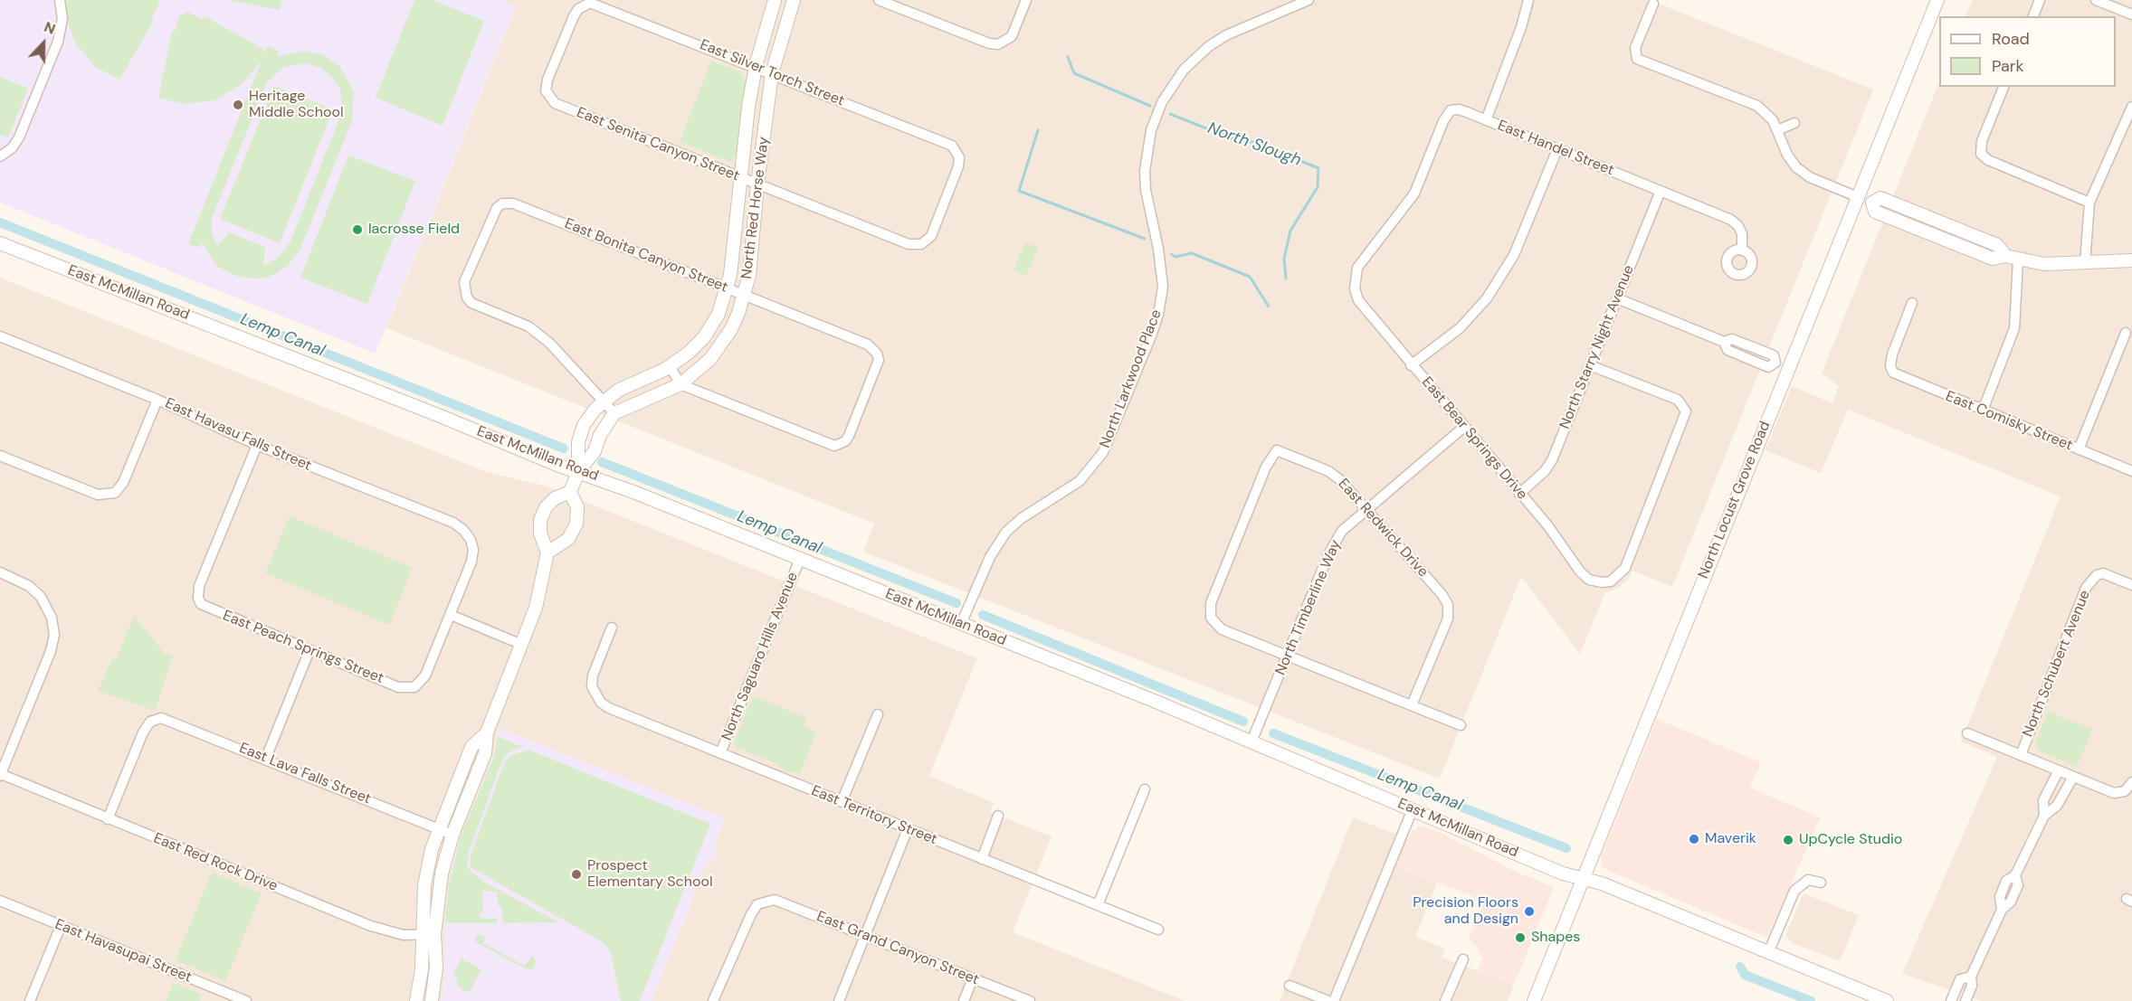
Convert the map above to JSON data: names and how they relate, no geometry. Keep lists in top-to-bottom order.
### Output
{
  "streets": {
    "main road": ["North Red Horse Way", "East McMillan Road", "North Locust Grove Road"],
    "street": [
      "East Silver Torch Street",
      "East Senita Canyon Street",
      "East Handel Street",
      "East Bonita Canyon Street",
      "North Starry Night Avenue",
      "North Larkwood Place",
      "East Comisky Street",
      "East Havasu Falls Street",
      "East Bear Springs Drive",
      "East Redwick Drive",
      "North Timberline Way",
      "East Peach Springs Street",
      "North Saguaro Hills Avenue",
      "North Schubert Avenue",
      "East Lava Falls Street",
      "East Territory Street",
      "East Red Rock Drive",
      "East Grand Canyon Street",
      "East Havasupai Street"
    ]
  },
  "crossings": [
    ["East Silver Torch Street", "East Senita Canyon Street"],
    ["East Silver Torch Street", "North Red Horse Way"],
    ["East Senita Canyon Street", "North Red Horse Way"],
    ["East Handel Street", "North Starry Night Avenue"],
    ["East Handel Street", "East Bear Springs Drive"],
    ["North Red Horse Way", "East Bonita Canyon Street"],
    ["North Red Horse Way", "East McMillan Road"],
    ["East McMillan Road", "North Larkwood Place"],
    ["East McMillan Road", "North Locust Grove Road"],
    ["East McMillan Road", "North Timberline Way"],
    ["East McMillan Road", "North Saguaro Hills Avenue"],
    ["North Starry Night Avenue", "East Bear Springs Drive"],
    ["East Havasu Falls Street", "East Peach Springs Street"],
    ["East Bear Springs Drive", "North Timberline Way"],
    ["East Redwick Drive", "North Timberline Way"],
    ["North Saguaro Hills Avenue", "East Territory Street"],
    ["East Lava Falls Street", "East Red Rock Drive"]
  ],
  "water": ["North Slough", "Lemp Canal"],
  "places": [
    "Heritage Middle School",
    "lacrosse Field",
    "Maverik",
    "UpCycle Studio",
    "Prospect Elementary School",
    "Precision Floors and Design",
    "Shapes"
  ],
  "legend": ["Road", "Park"],
  "north": "top"
}
